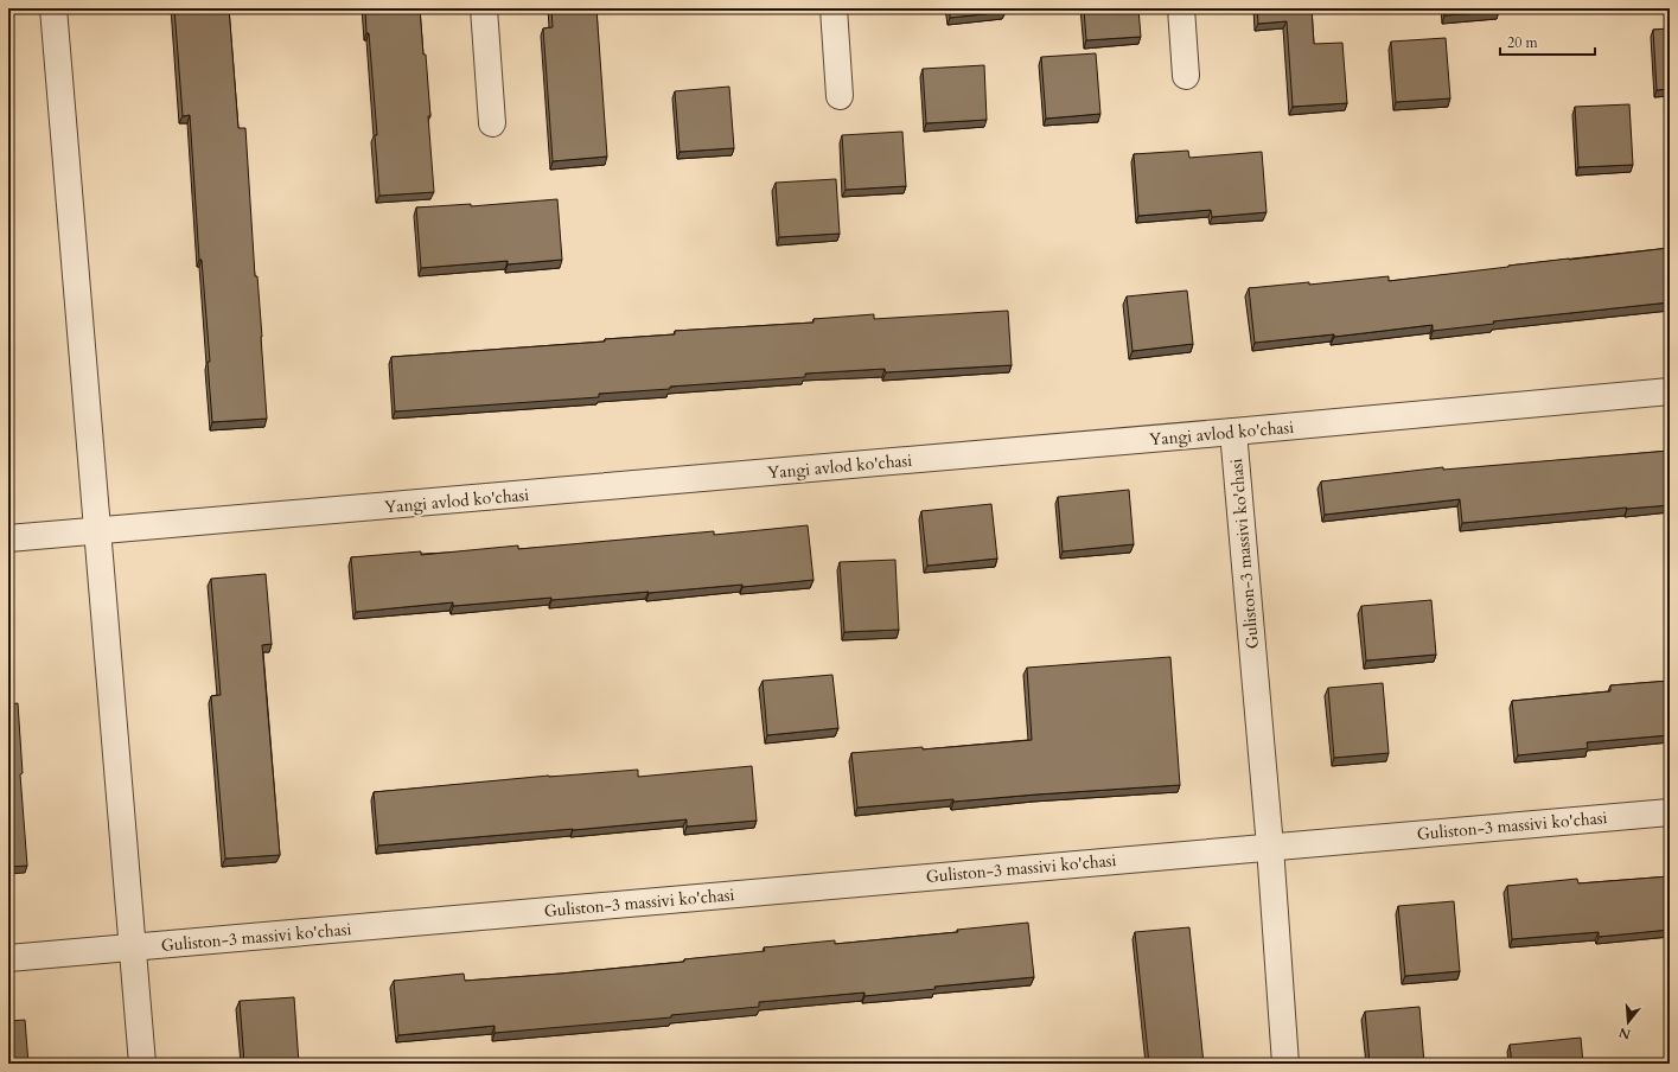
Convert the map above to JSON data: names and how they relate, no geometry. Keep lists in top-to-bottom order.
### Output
{
  "streets": {
    "street": ["Yangi avlod ko'chasi", "Guliston-3 massivi ko'chasi"]
  },
  "crossings": [
    ["Yangi avlod ko'chasi", "Guliston-3 massivi ko'chasi"]
  ],
  "scale_bar": "20 m",
  "north": "bottom"
}
